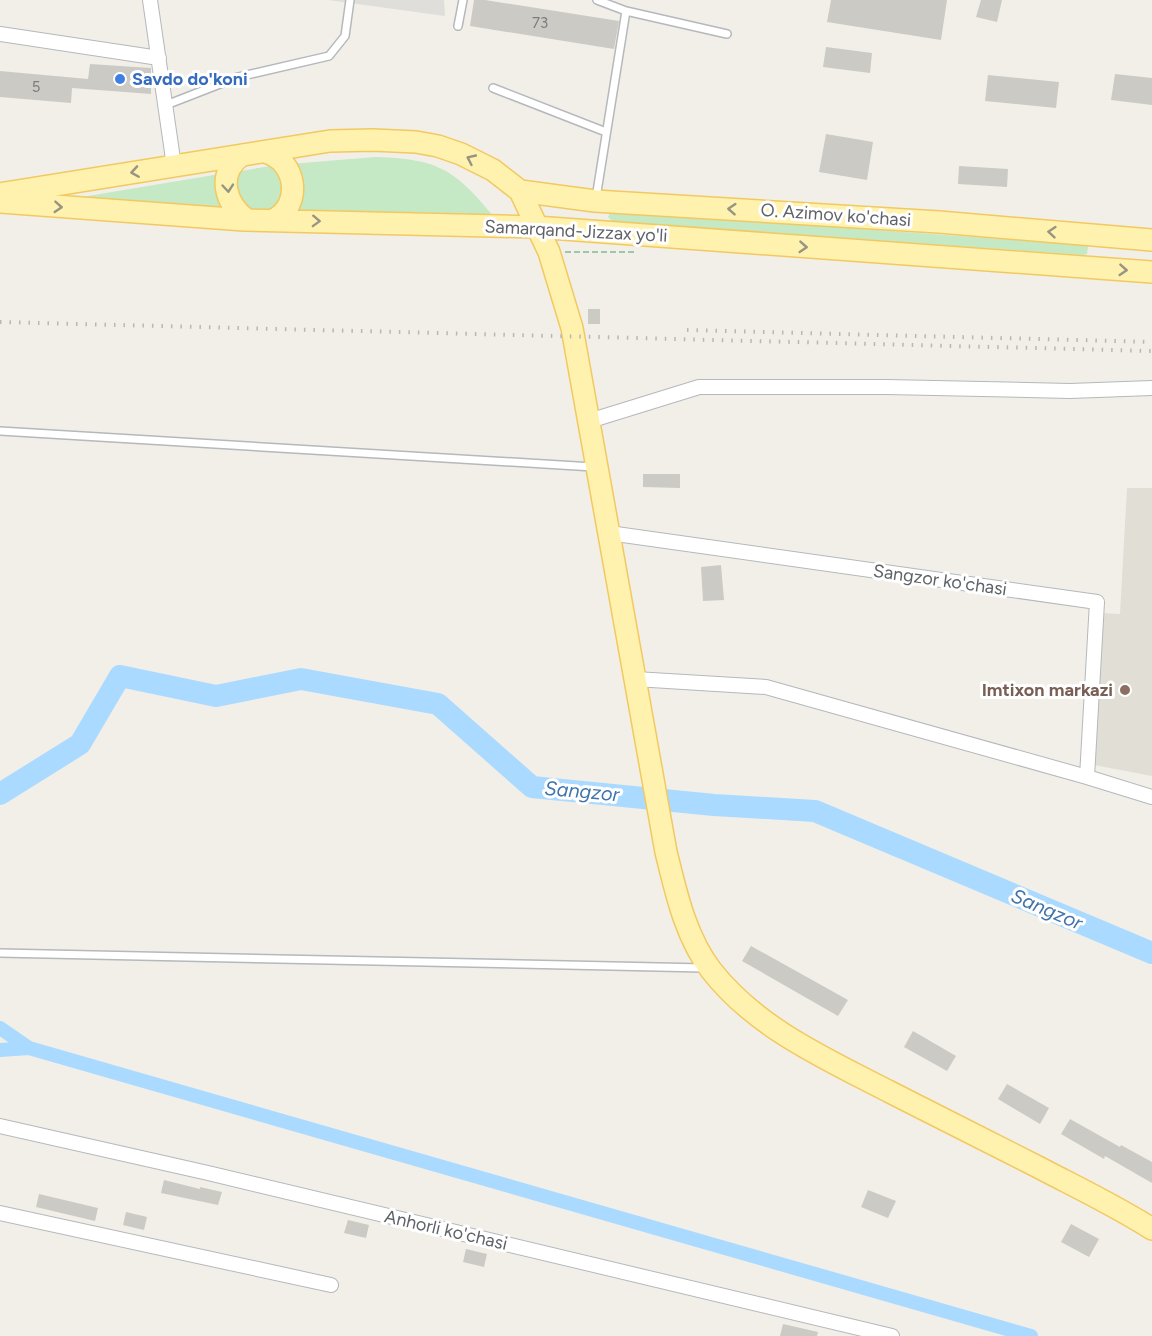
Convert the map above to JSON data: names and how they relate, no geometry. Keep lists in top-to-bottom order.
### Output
{
  "streets": {
    "main road": ["O. Azimov ko'chasi", "Samarqand-Jizzax yo'li"],
    "street": ["Sangzor ko'chasi", "Anhorli ko'chasi"]
  },
  "one_way": ["O. Azimov ko'chasi"],
  "water": ["Sangzor"],
  "places": ["Savdo do'koni", "Imtixon markazi"],
  "house_numbers": ["73", "5"]
}
